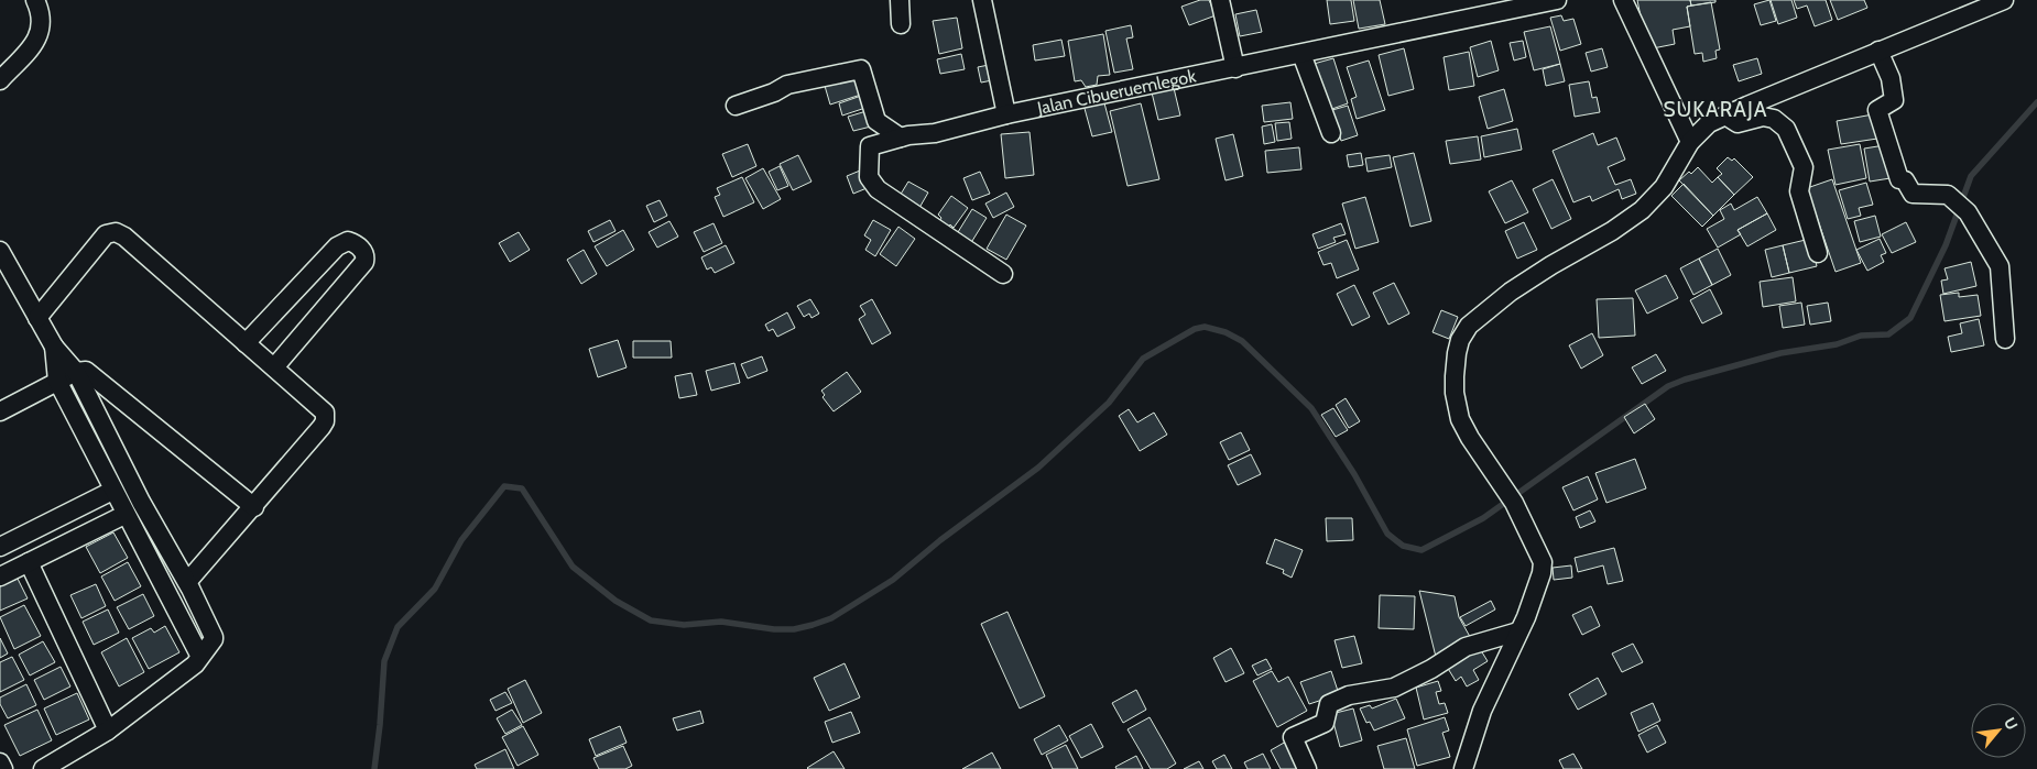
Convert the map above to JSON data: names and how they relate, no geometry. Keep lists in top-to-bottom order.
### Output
{
  "streets": {
    "street": ["Jalan Cibueruemlegok"]
  },
  "districts": ["SUKARAJA"],
  "north": "top right"
}
